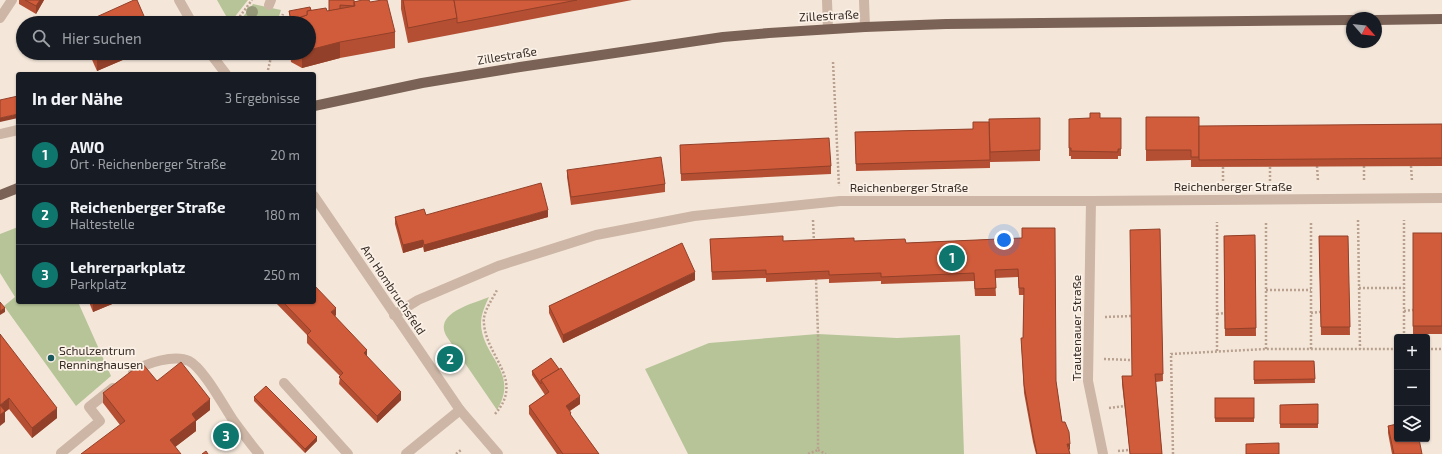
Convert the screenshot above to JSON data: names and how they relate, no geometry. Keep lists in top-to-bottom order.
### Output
{
  "streets": {
    "main road": ["Zillestraße"],
    "street": ["Reichenberger Straße", "Am Hombruchsfeld", "Trautenauer Straße"]
  },
  "crossings": [
    ["Reichenberger Straße", "Am Hombruchsfeld"],
    ["Reichenberger Straße", "Trautenauer Straße"]
  ],
  "places": ["Schulzentrum Renninghausen"],
  "north": "bottom right",
  "page": {
    "search": "Hier suchen",
    "heading": ["In der Nähe", "3 Ergebnisse"],
    "list": [
      {
        "mark": "1",
        "name": "AWO",
        "note": "Ort · Reichenberger Straße",
        "value": "20 m"
      },
      {
        "mark": "2",
        "name": "Reichenberger Straße",
        "note": "Haltestelle",
        "value": "180 m"
      },
      {
        "mark": "3",
        "name": "Lehrerparkplatz",
        "note": "Parkplatz",
        "value": "250 m"
      }
    ],
    "pins": ["1", "2", "3"],
    "map_buttons": ["+", "−"]
  }
}
